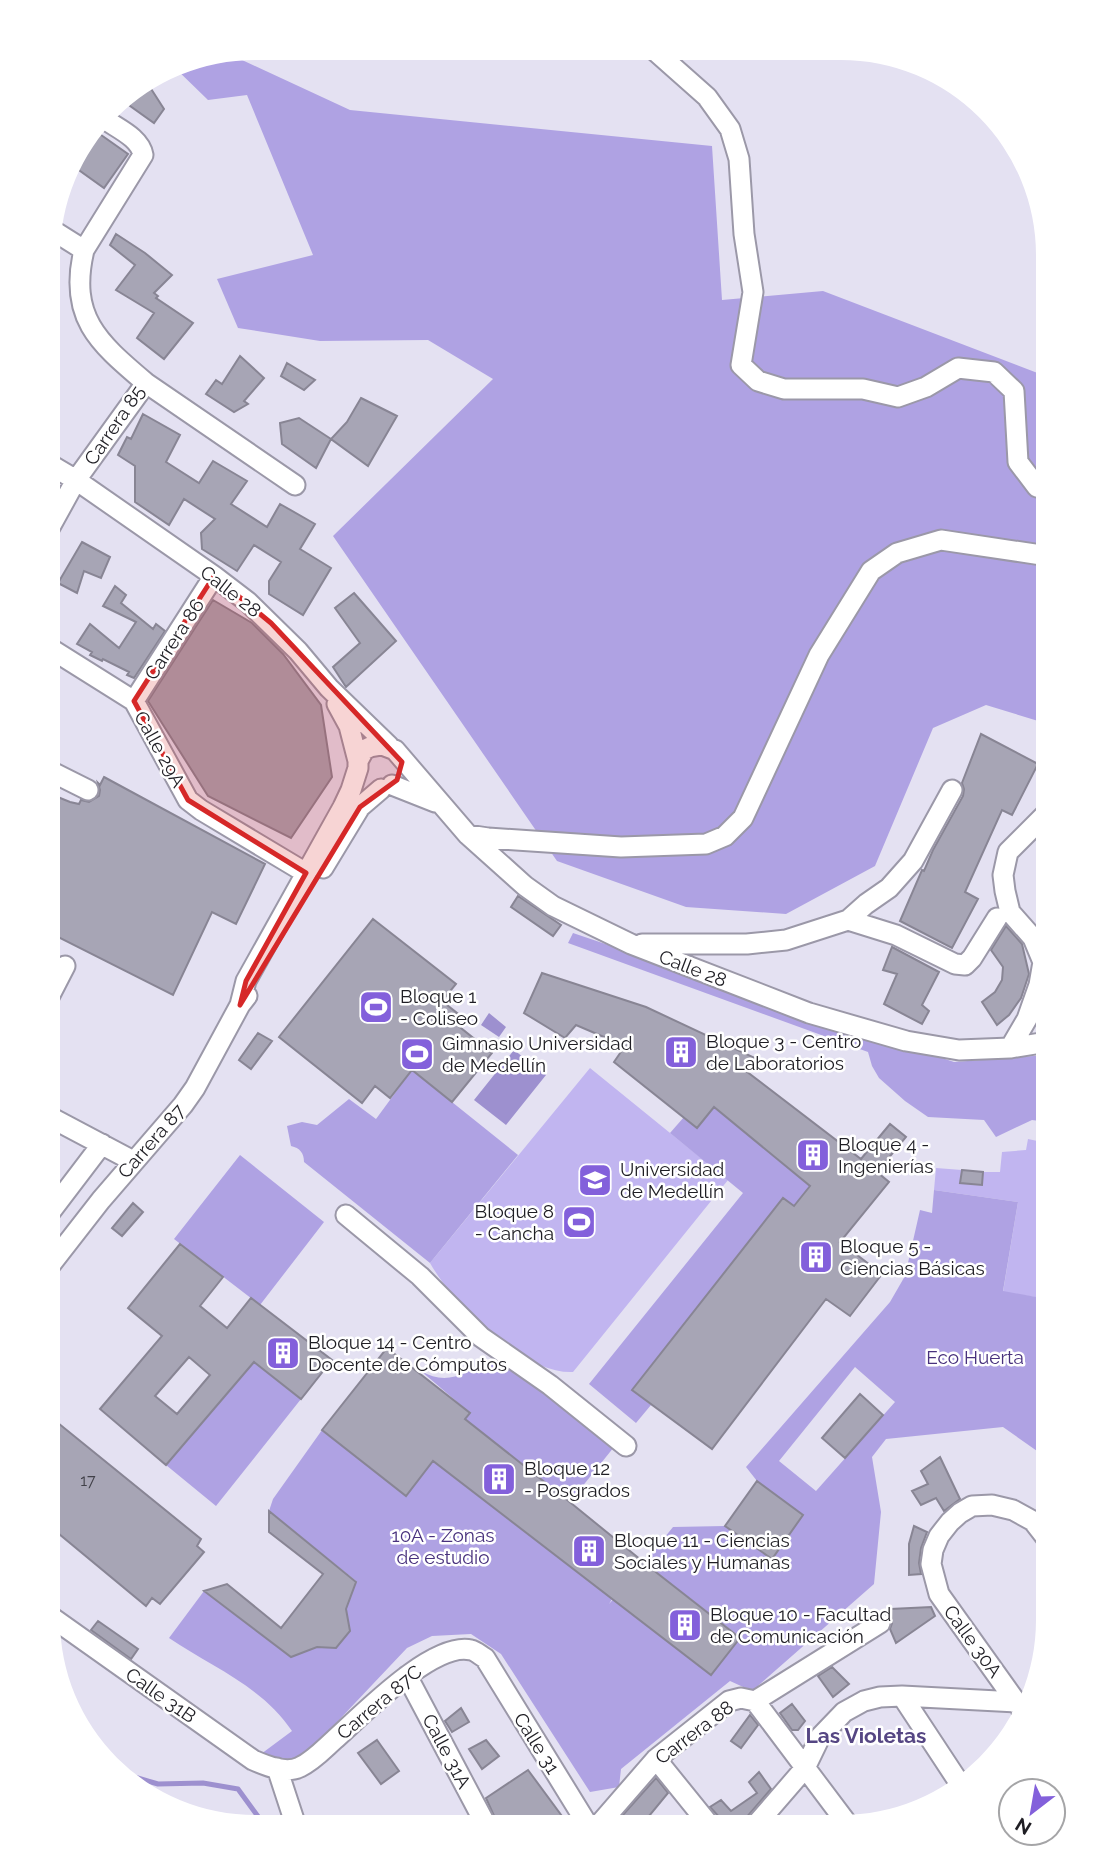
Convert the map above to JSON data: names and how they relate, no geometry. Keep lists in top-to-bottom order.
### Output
{
  "streets": {
    "street": [
      "Carrera 85",
      "Calle 28",
      "Carrera 86",
      "Calle 29A",
      "Carrera 87",
      "Calle 30A",
      "Calle 31B",
      "Carrera 87C",
      "Carrera 88",
      "Calle 31",
      "Calle 31A"
    ]
  },
  "crossings": [
    ["Carrera 85", "Calle 28"],
    ["Calle 28", "Carrera 86"],
    ["Calle 28", "Carrera 87"],
    ["Carrera 86", "Calle 29A"],
    ["Calle 29A", "Carrera 87"],
    ["Calle 31B", "Carrera 87C"],
    ["Carrera 87C", "Calle 31"],
    ["Carrera 87C", "Calle 31A"]
  ],
  "districts": ["Las Violetas"],
  "parks": ["Eco Huerta", "10A - Zonas de estudio"],
  "places": {
    "sports": ["Bloque 1 - Coliseo", "Gimnasio Universidad de Medellín", "Bloque 8 - Cancha"],
    "building": [
      "Bloque 3 - Centro de Laboratorios",
      "Bloque 4 - Ingenierías",
      "Bloque 5 - Ciencias Básicas",
      "Bloque 14 - Centro Docente de Cómputos",
      "Bloque 12 - Posgrados",
      "Bloque 11 - Ciencias Sociales y Humanas",
      "Bloque 10 - Facultad de Comunicación"
    ],
    "school or university": ["Universidad de Medellín"]
  },
  "house_numbers": ["17"],
  "north": "bottom left"
}
